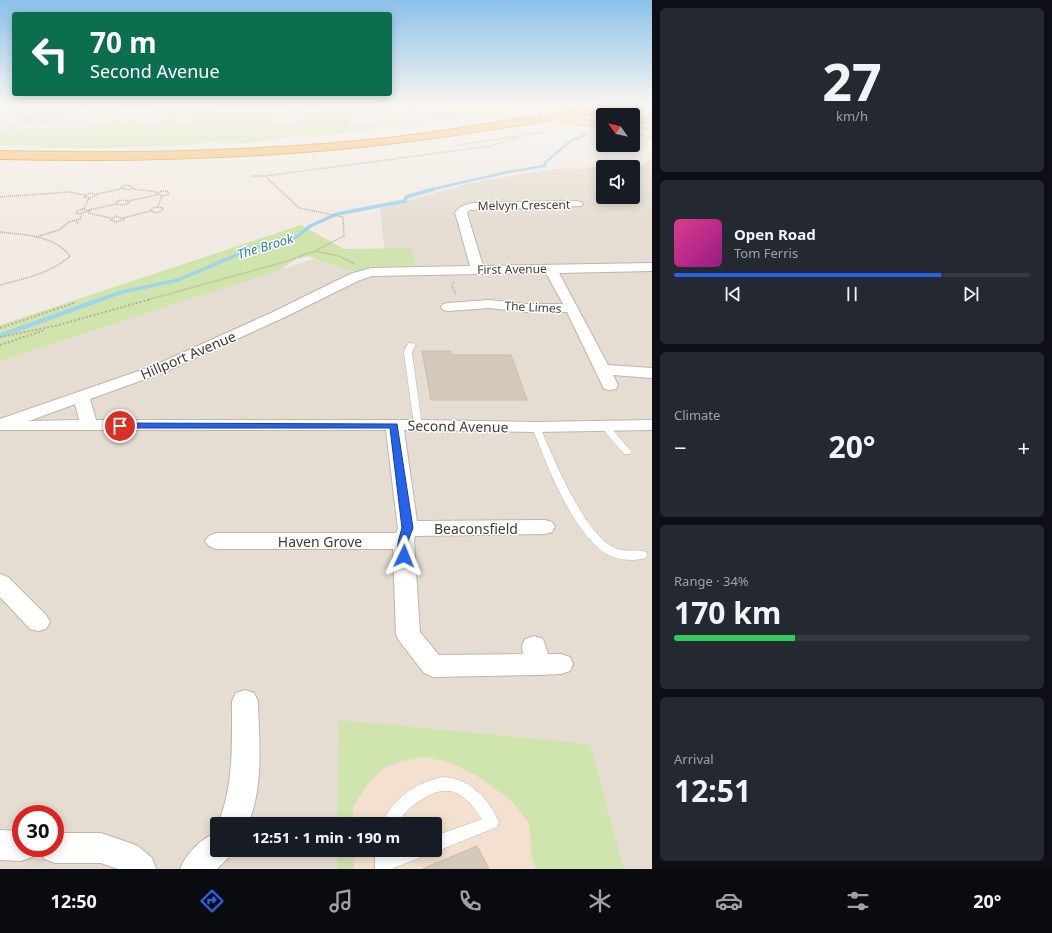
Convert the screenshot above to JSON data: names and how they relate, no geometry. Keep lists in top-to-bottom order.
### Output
{
  "streets": {
    "street": [
      "Melvyn Crescent",
      "First Avenue",
      "The Limes",
      "Hillport Avenue",
      "Second Avenue",
      "Beaconsfield",
      "Haven Grove"
    ]
  },
  "crossings": [
    ["Melvyn Crescent", "First Avenue"],
    ["First Avenue", "The Limes"],
    ["First Avenue", "Hillport Avenue"],
    ["Hillport Avenue", "Second Avenue"],
    ["Beaconsfield", "Haven Grove"]
  ],
  "water": ["The Brook"],
  "north": "top left",
  "page": {
    "tile": [
      ["27", "km/h"],
      "Climate",
      ["Range · 34%", "170 km"],
      ["Arrival", "12:51"]
    ],
    "turn": ["70 m", "Second Avenue"],
    "song": ["Open Road", "Tom Ferris"],
    "heat": ["−", "20°", "+"],
    "limit": "30",
    "trip": "12:51 · 1 min · 190 m",
    "tabs": ["12:50", "20°"]
  }
}
